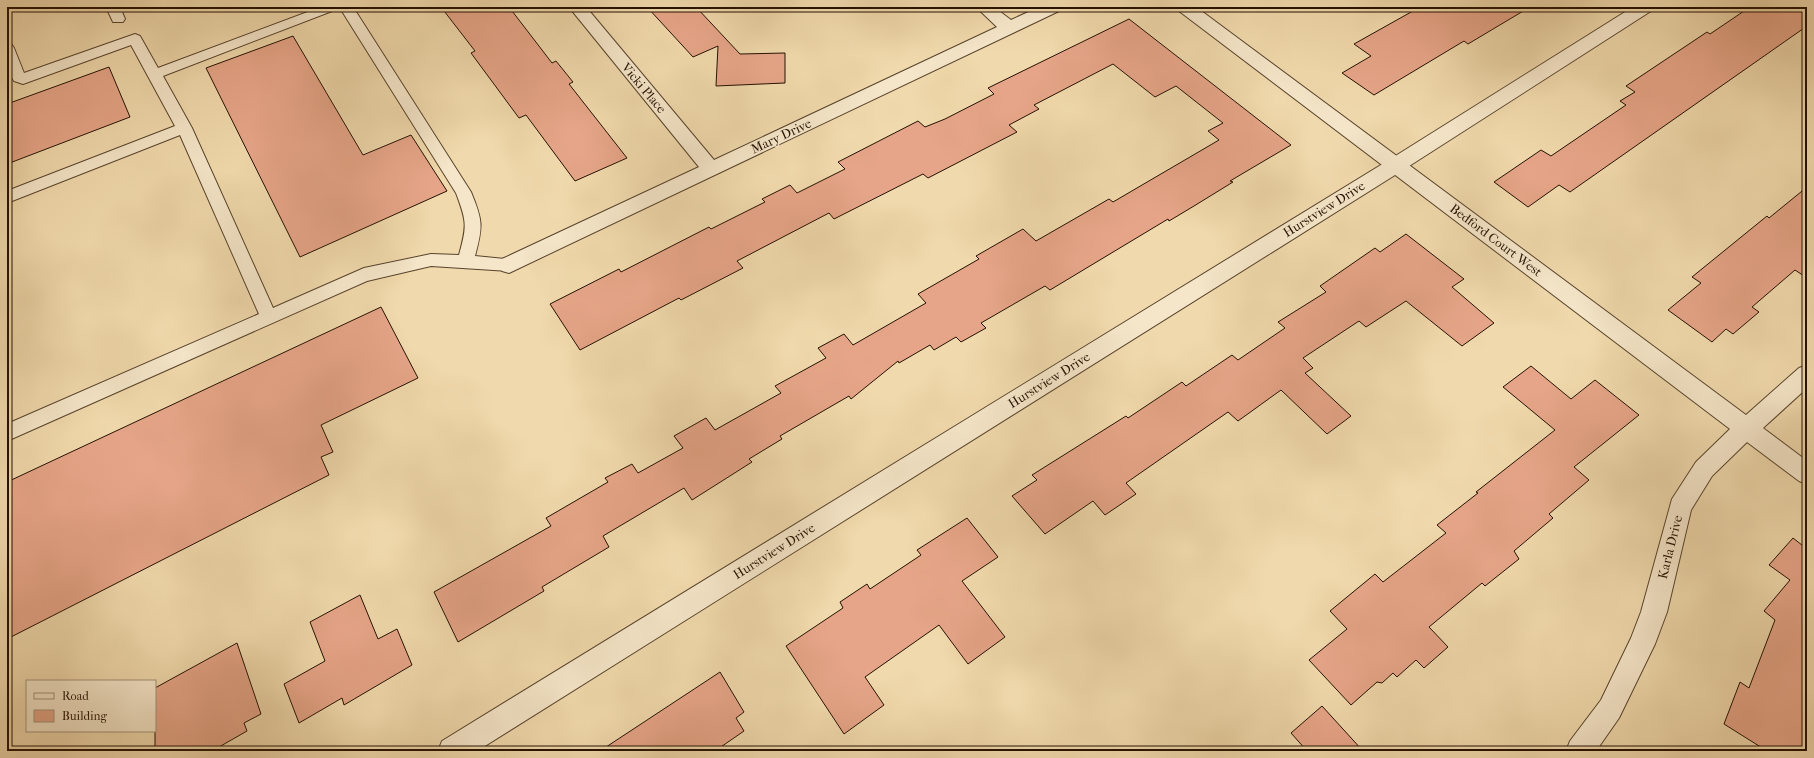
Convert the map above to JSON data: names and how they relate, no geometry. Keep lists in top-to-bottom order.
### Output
{
  "streets": {
    "street": [
      "Vicki Place",
      "Mary Drive",
      "Hurstview Drive",
      "Bedford Court West",
      "Karla Drive"
    ]
  },
  "crossings": [
    ["Vicki Place", "Mary Drive"],
    ["Hurstview Drive", "Bedford Court West"],
    ["Bedford Court West", "Karla Drive"]
  ],
  "legend": ["Road", "Building"]
}
